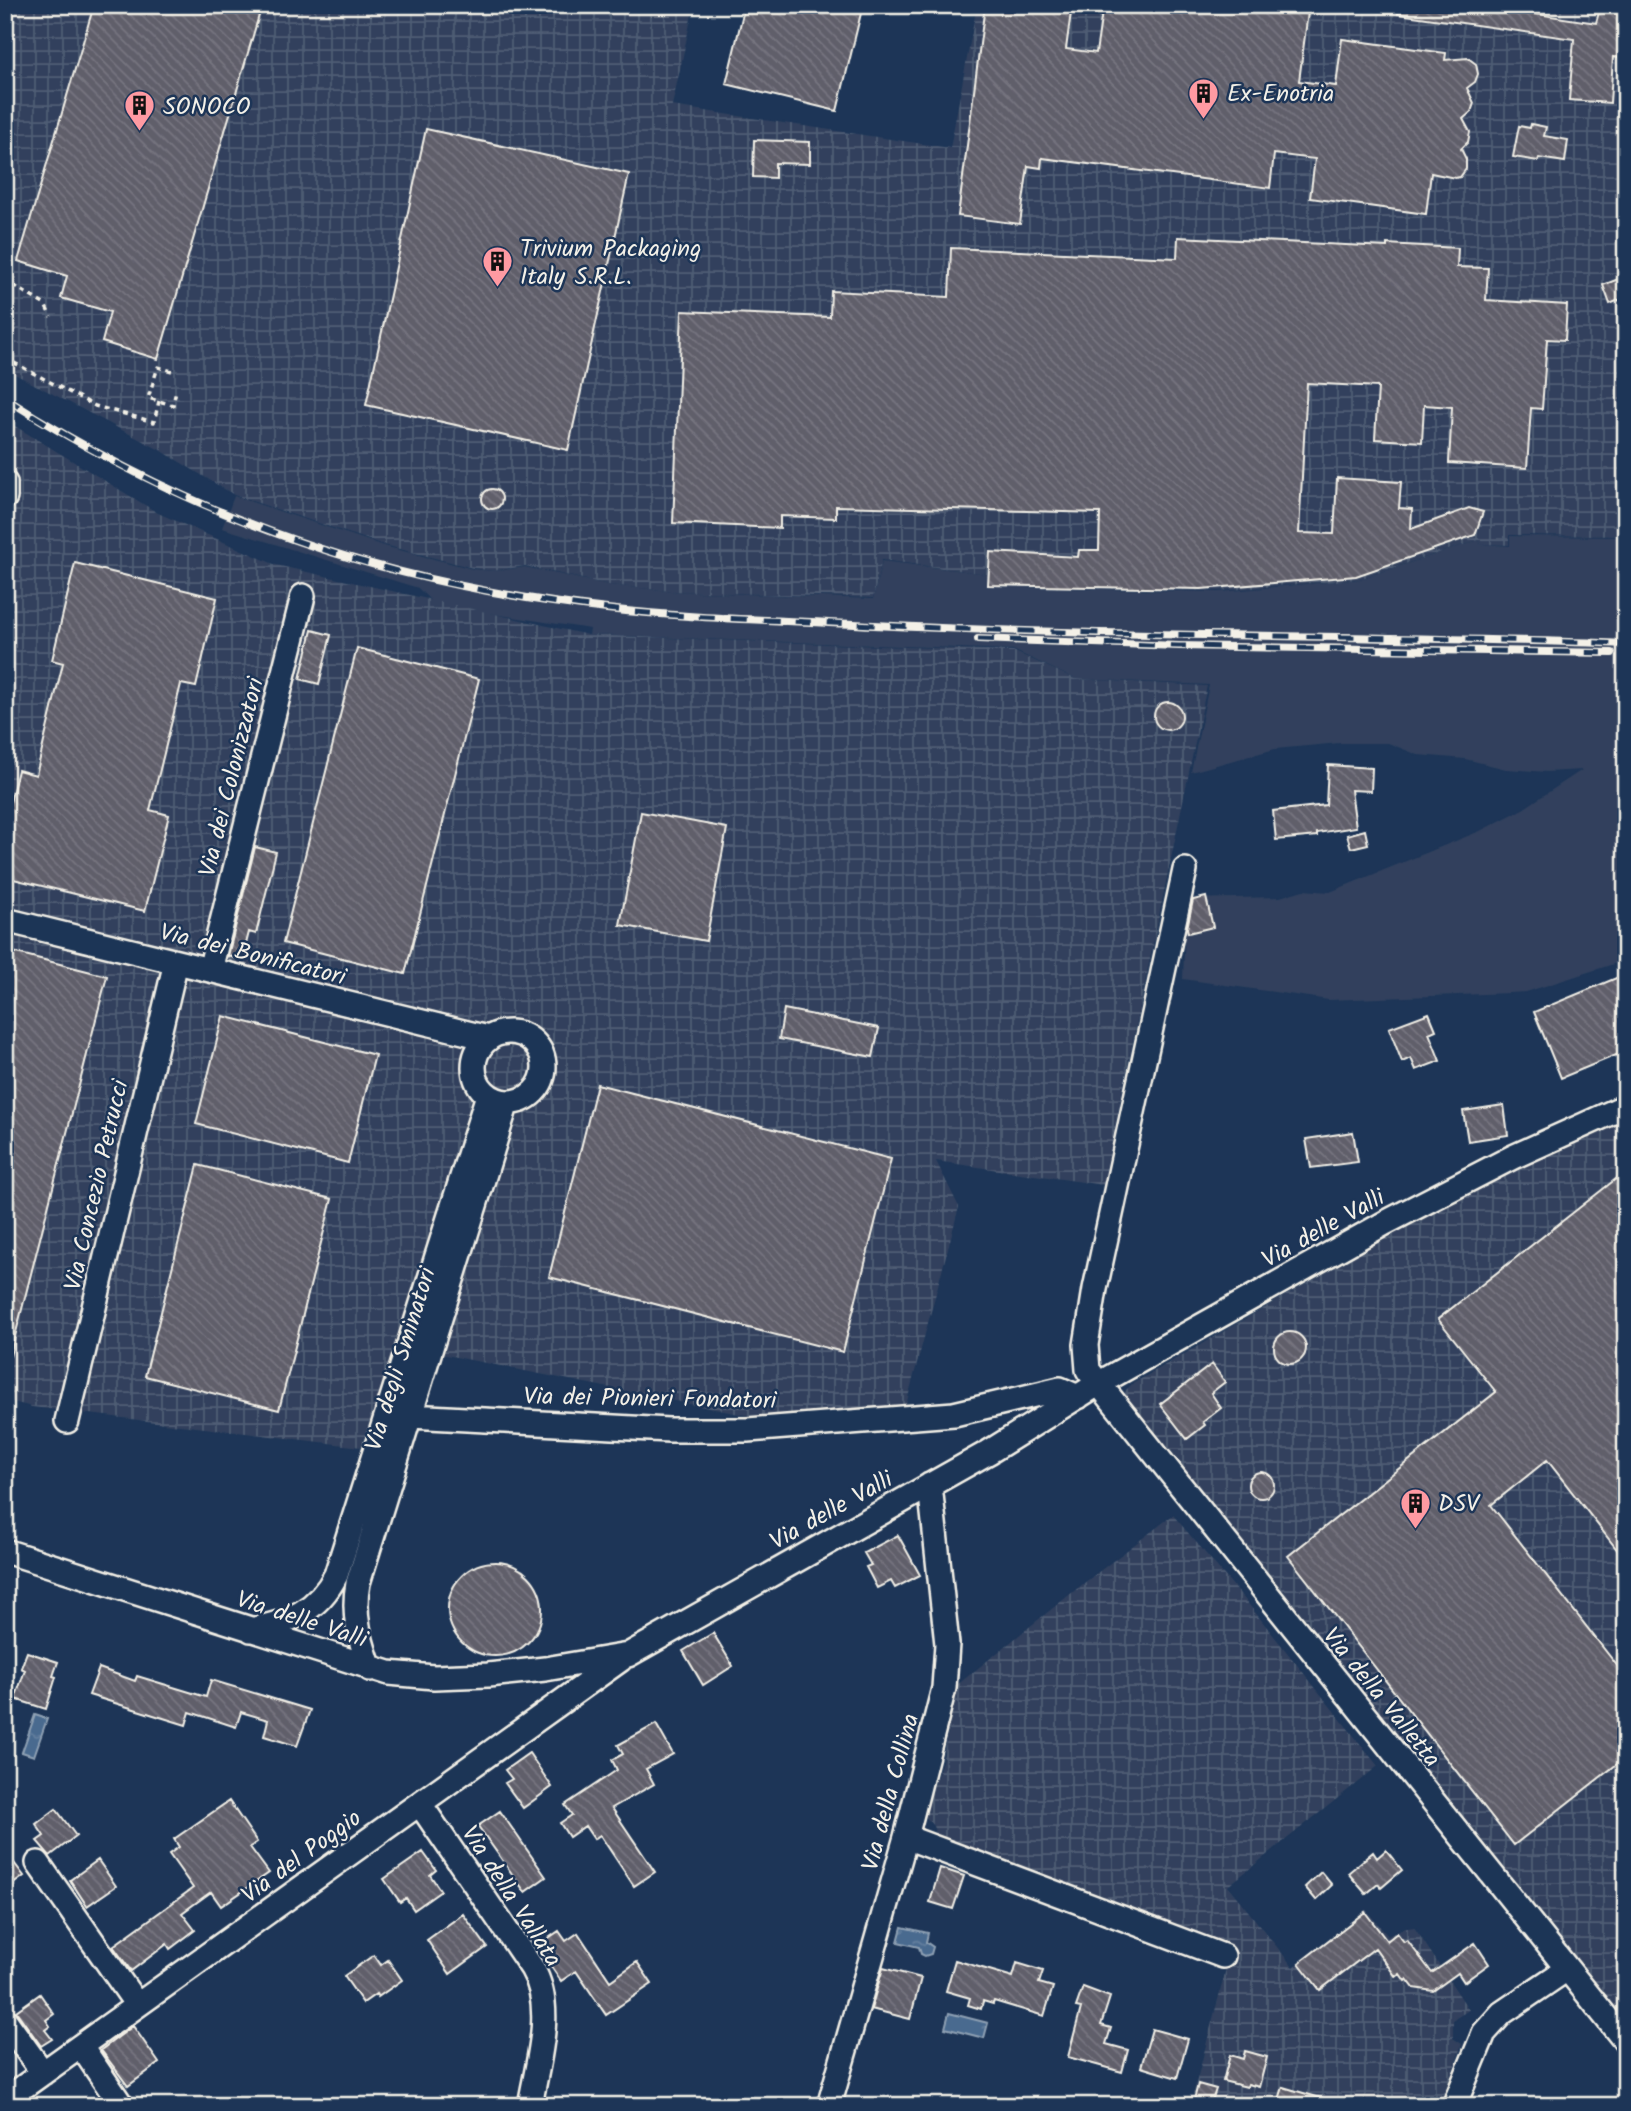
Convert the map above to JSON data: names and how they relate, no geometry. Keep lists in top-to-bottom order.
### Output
{
  "streets": {
    "street": [
      "Via dei Colonizzatori",
      "Via dei Bonificatori",
      "Via Concezio Petrucci",
      "Via delle Valli",
      "Via degli Sminatori",
      "Via dei Pionieri Fondatori",
      "Via della Valletta",
      "Via della Collina",
      "Via del Poggio",
      "Via della Vallata"
    ]
  },
  "crossings": [
    ["Via dei Colonizzatori", "Via dei Bonificatori"],
    ["Via dei Bonificatori", "Via Concezio Petrucci"],
    ["Via dei Bonificatori", "Via degli Sminatori"],
    ["Via delle Valli", "Via degli Sminatori"],
    ["Via delle Valli", "Via dei Pionieri Fondatori"],
    ["Via delle Valli", "Via della Valletta"],
    ["Via delle Valli", "Via della Collina"],
    ["Via delle Valli", "Via del Poggio"],
    ["Via degli Sminatori", "Via dei Pionieri Fondatori"],
    ["Via del Poggio", "Via della Vallata"]
  ],
  "places": {
    "building": [
      "Ex-Enotria",
      "SONOCO",
      "Trivium Packaging Italy S.R.L.",
      "DSV"
    ]
  }
}
